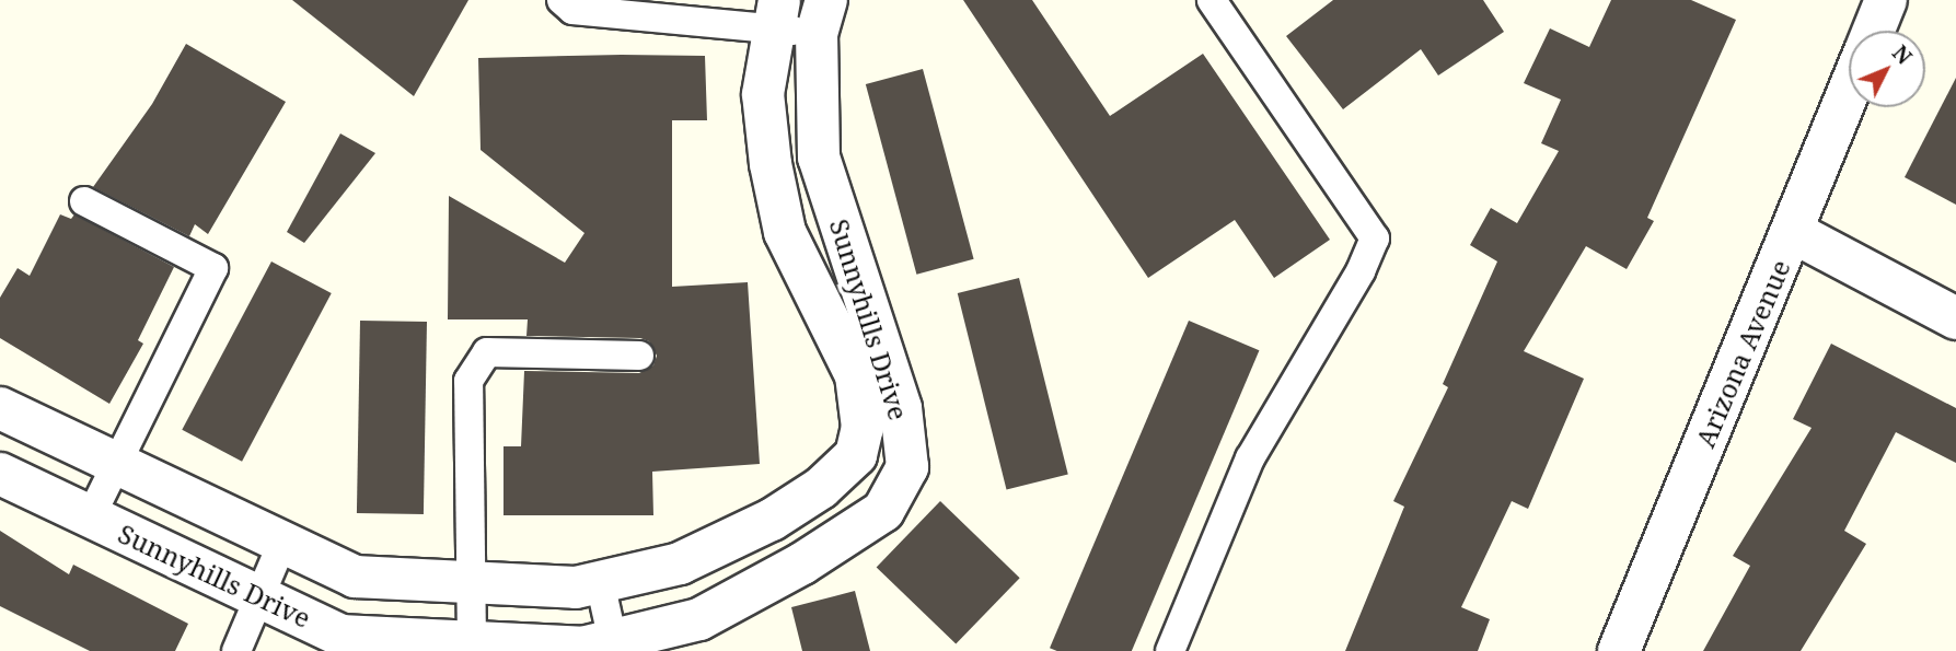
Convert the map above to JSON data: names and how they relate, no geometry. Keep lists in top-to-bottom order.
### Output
{
  "streets": {
    "street": ["Sunnyhills Drive", "Arizona Avenue"]
  },
  "north": "top right"
}
